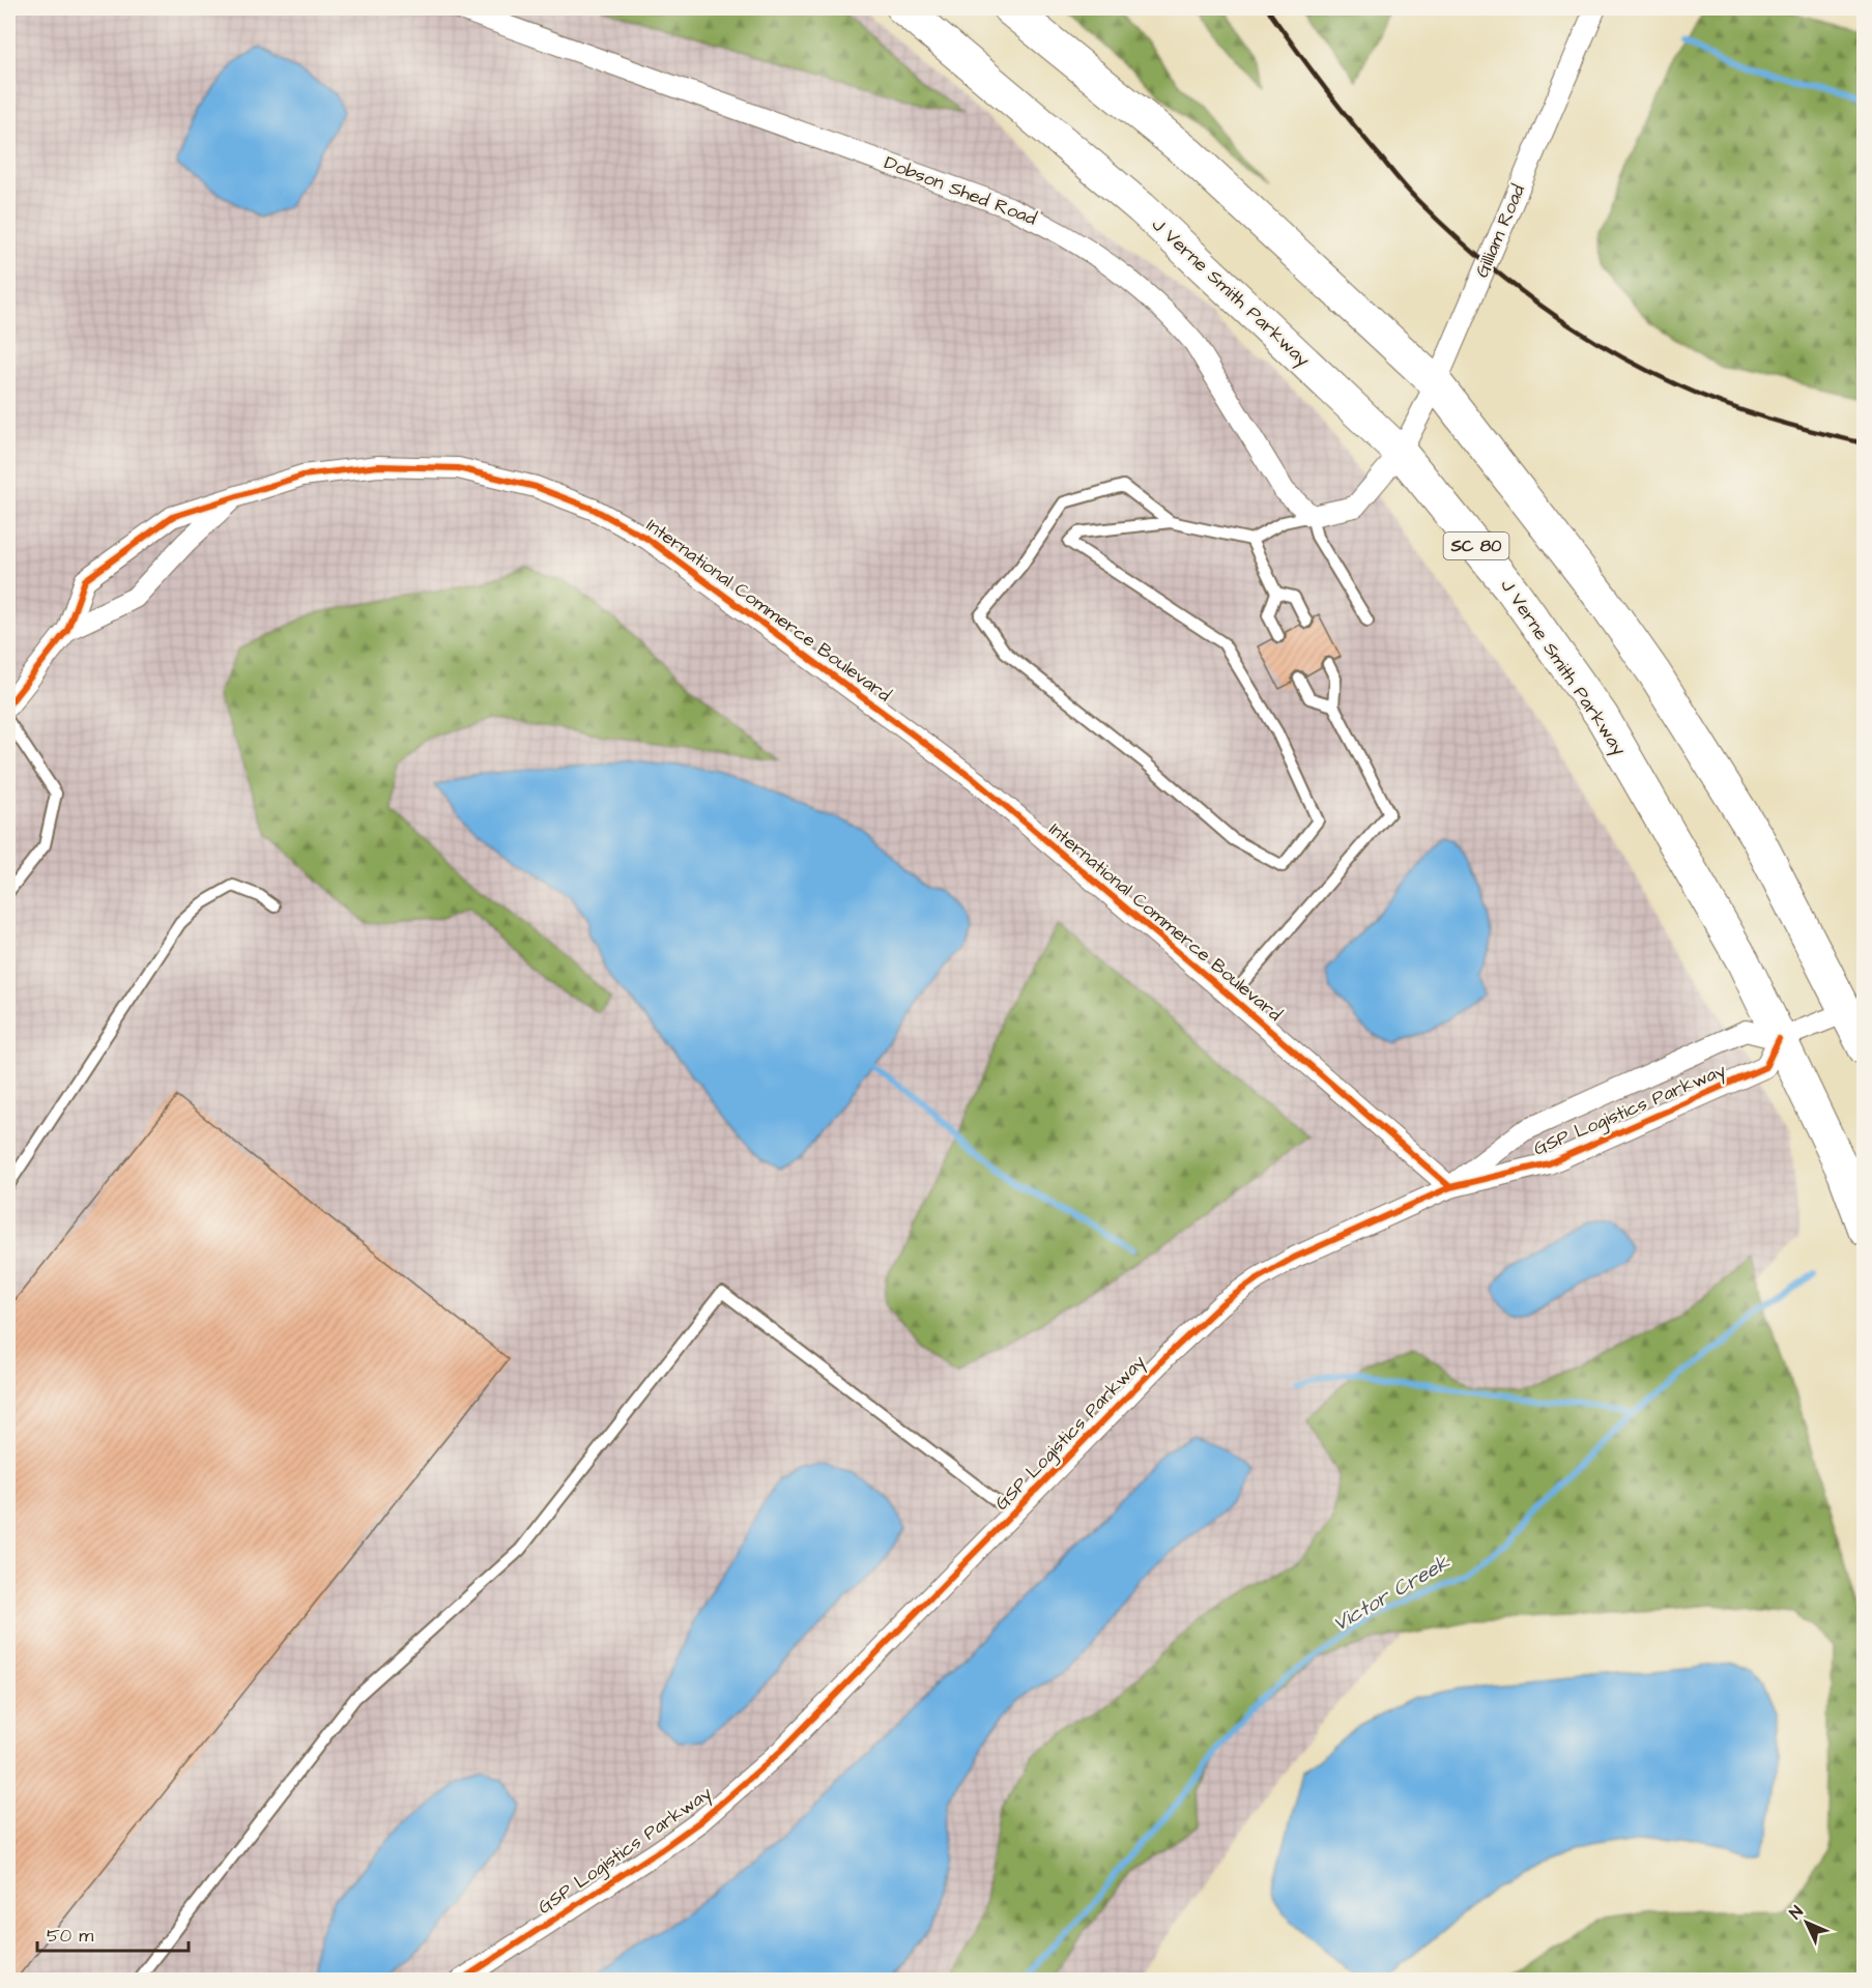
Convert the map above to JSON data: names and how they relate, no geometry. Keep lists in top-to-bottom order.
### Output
{
  "streets": {
    "main road": ["J Verne Smith Parkway", "SC 80"],
    "street": [
      "Dobson Shed Road",
      "Gilliam Road",
      "International Commerce Boulevard",
      "GSP Logistics Parkway"
    ]
  },
  "crossings": [
    ["Gilliam Road", "J Verne Smith Parkway"],
    ["J Verne Smith Parkway", "GSP Logistics Parkway"],
    ["International Commerce Boulevard", "GSP Logistics Parkway"]
  ],
  "water": ["Victor Creek"],
  "scale_bar": "50 m",
  "north": "top left"
}
